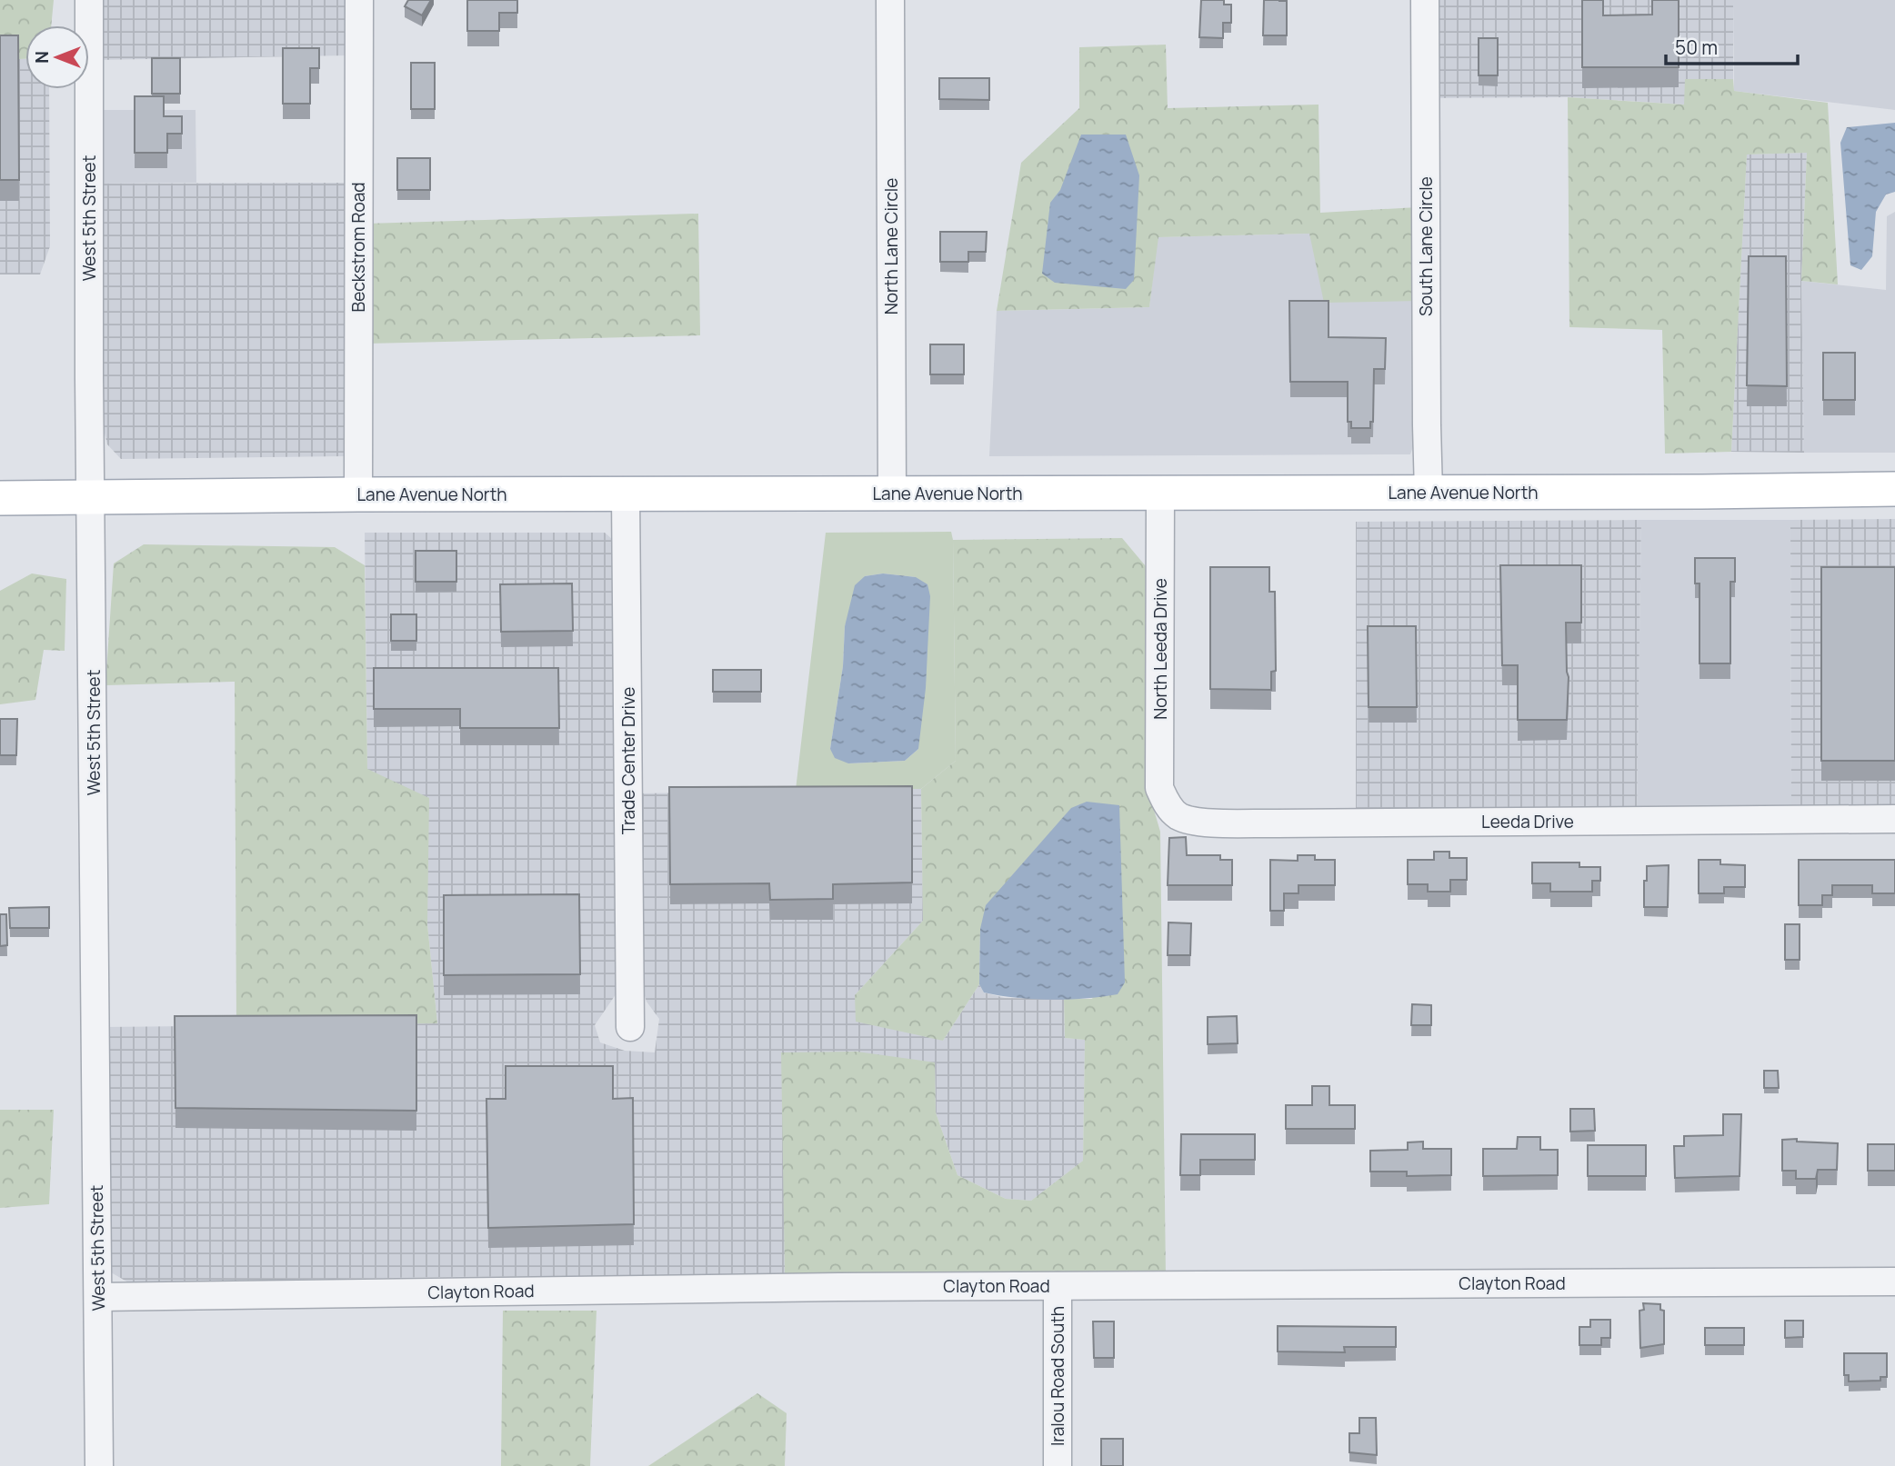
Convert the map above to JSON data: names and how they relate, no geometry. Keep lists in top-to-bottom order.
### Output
{
  "streets": {
    "main road": ["Lane Avenue North"],
    "street": [
      "West 5th Street",
      "North Lane Circle",
      "South Lane Circle",
      "Beckstrom Road",
      "North Leeda Drive",
      "Trade Center Drive",
      "Leeda Drive",
      "Clayton Road",
      "Iralou Road South"
    ]
  },
  "crossings": [
    ["West 5th Street", "Lane Avenue North"],
    ["West 5th Street", "Clayton Road"],
    ["North Lane Circle", "Lane Avenue North"],
    ["South Lane Circle", "Lane Avenue North"],
    ["Beckstrom Road", "Lane Avenue North"],
    ["Lane Avenue North", "North Leeda Drive"],
    ["Lane Avenue North", "Trade Center Drive"],
    ["North Leeda Drive", "Leeda Drive"],
    ["Clayton Road", "Iralou Road South"]
  ],
  "scale_bar": "50 m",
  "north": "left"
}
